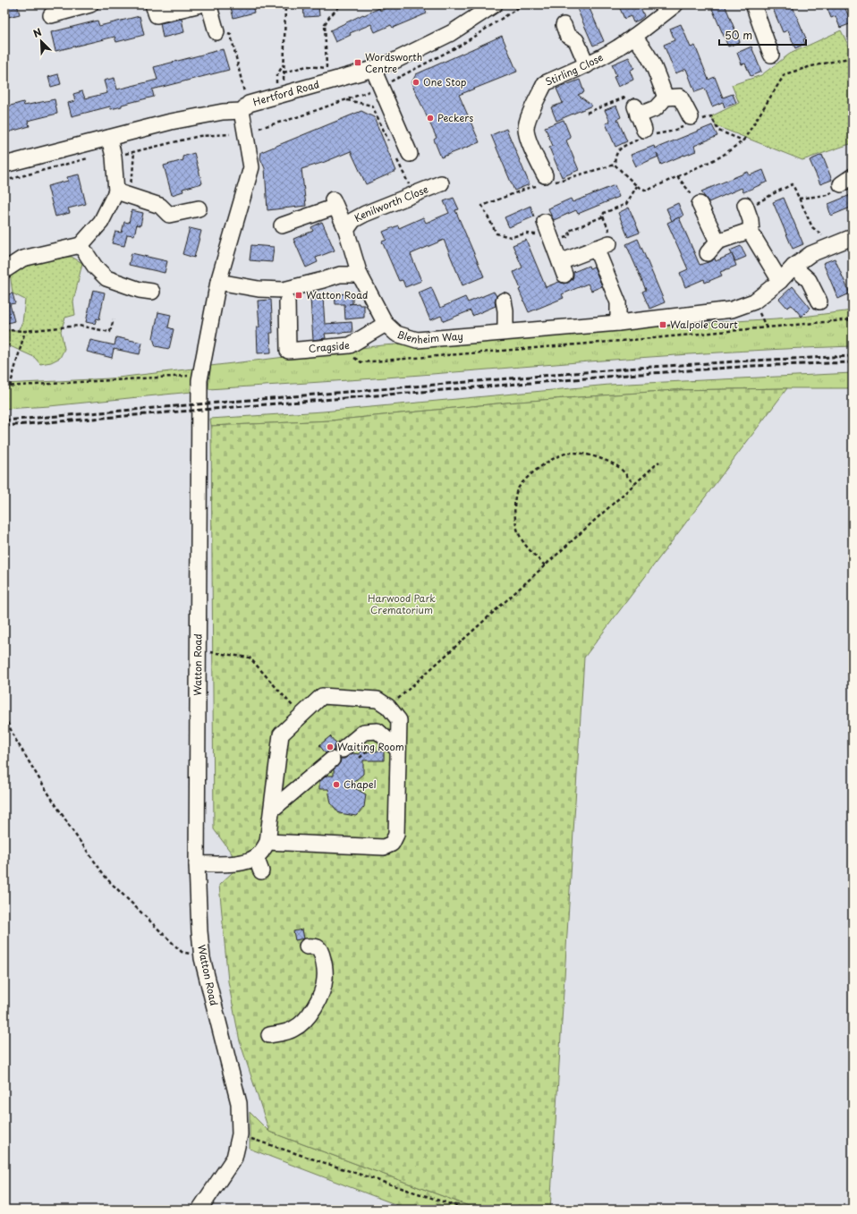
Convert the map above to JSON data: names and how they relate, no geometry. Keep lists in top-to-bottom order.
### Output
{
  "streets": {
    "street": [
      "Stirling Close",
      "Hertford Road",
      "Kenilworth Close",
      "Blenheim Way",
      "Cragside",
      "Watton Road"
    ]
  },
  "crossings": [
    ["Hertford Road", "Watton Road"],
    ["Kenilworth Close", "Blenheim Way"],
    ["Blenheim Way", "Cragside"]
  ],
  "parks": ["Harwood Park Crematorium"],
  "places": {
    "transit": ["Wordsworth Centre", "Watton Road", "Walpole Court"],
    "other": [
      "One Stop",
      "Peckers",
      "Waiting Room",
      "Chapel"
    ]
  },
  "scale_bar": "50 m",
  "north": "top left"
}
